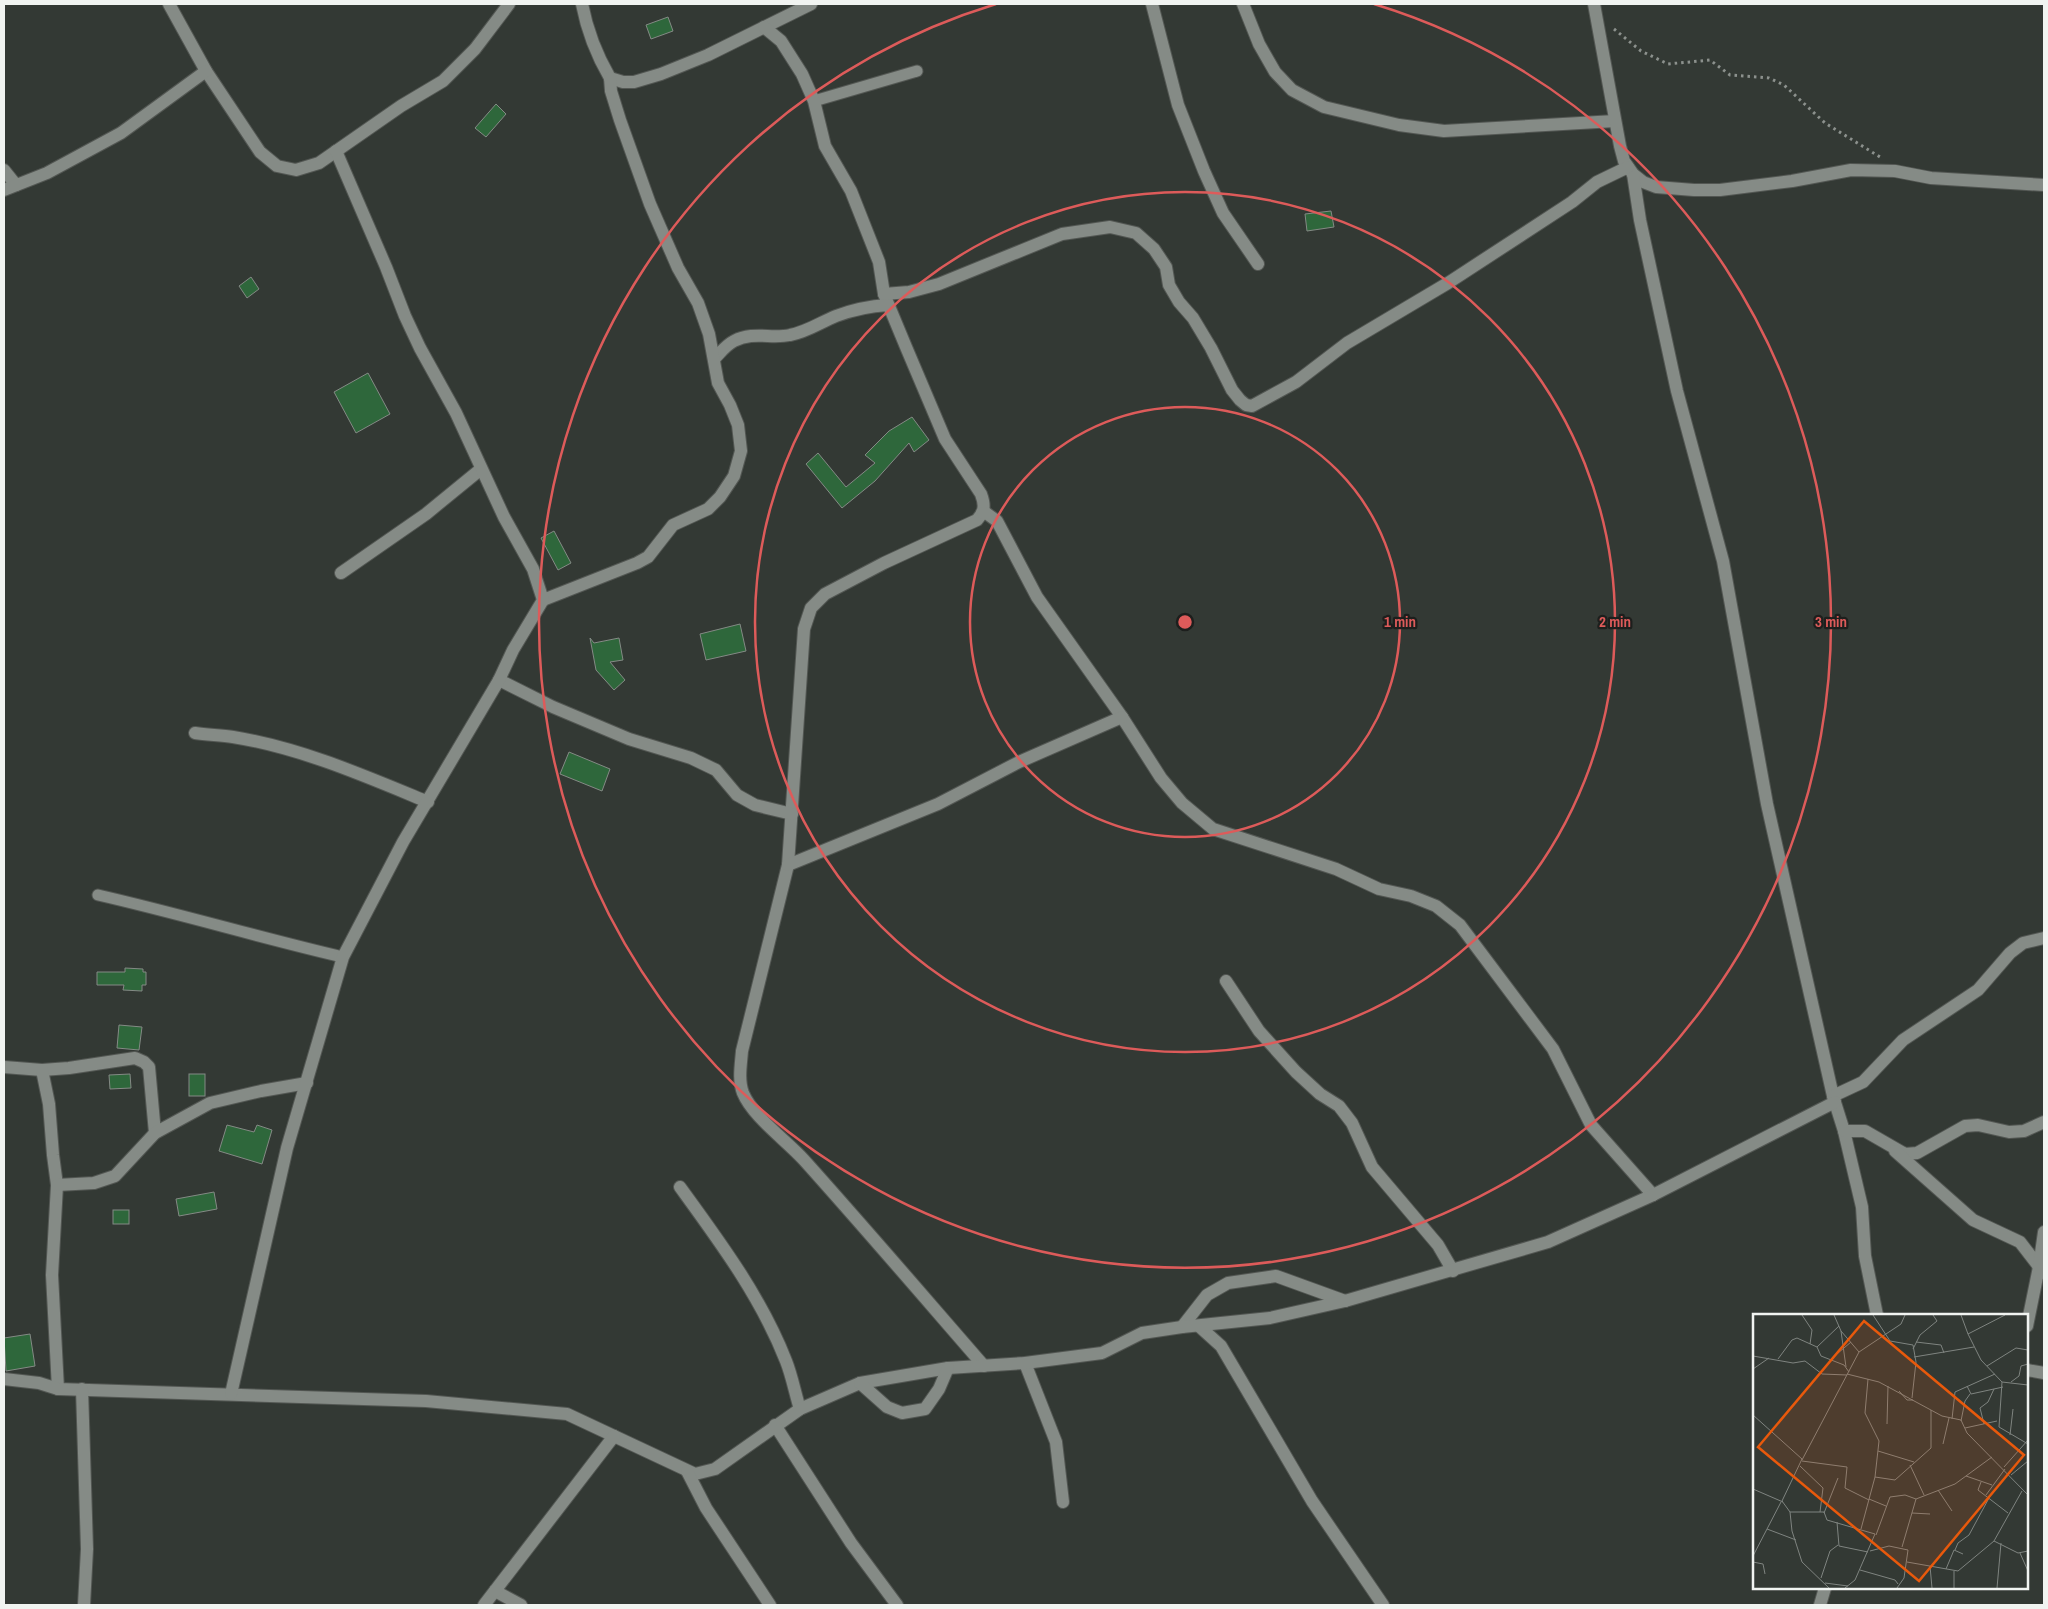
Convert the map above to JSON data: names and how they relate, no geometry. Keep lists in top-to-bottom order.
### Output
{
  "rings": ["1 min", "2 min", "3 min"]
}
